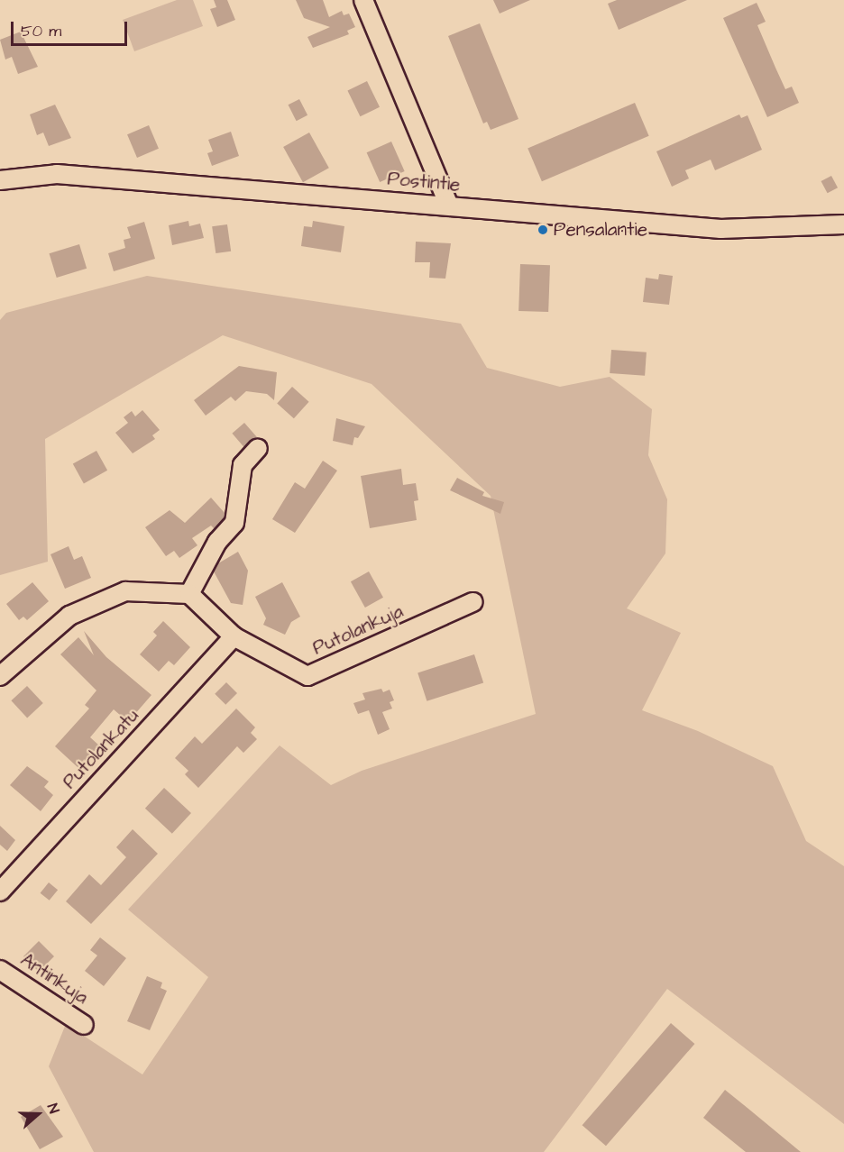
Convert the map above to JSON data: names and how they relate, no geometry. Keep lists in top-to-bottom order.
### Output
{
  "streets": {
    "street": [
      "Postintie",
      "Putolankuja",
      "Putolankatu",
      "Antinkuja"
    ]
  },
  "crossings": [
    ["Putolankuja", "Putolankatu"]
  ],
  "places": ["Pensalantie"],
  "scale_bar": "50 m",
  "north": "right"
}
